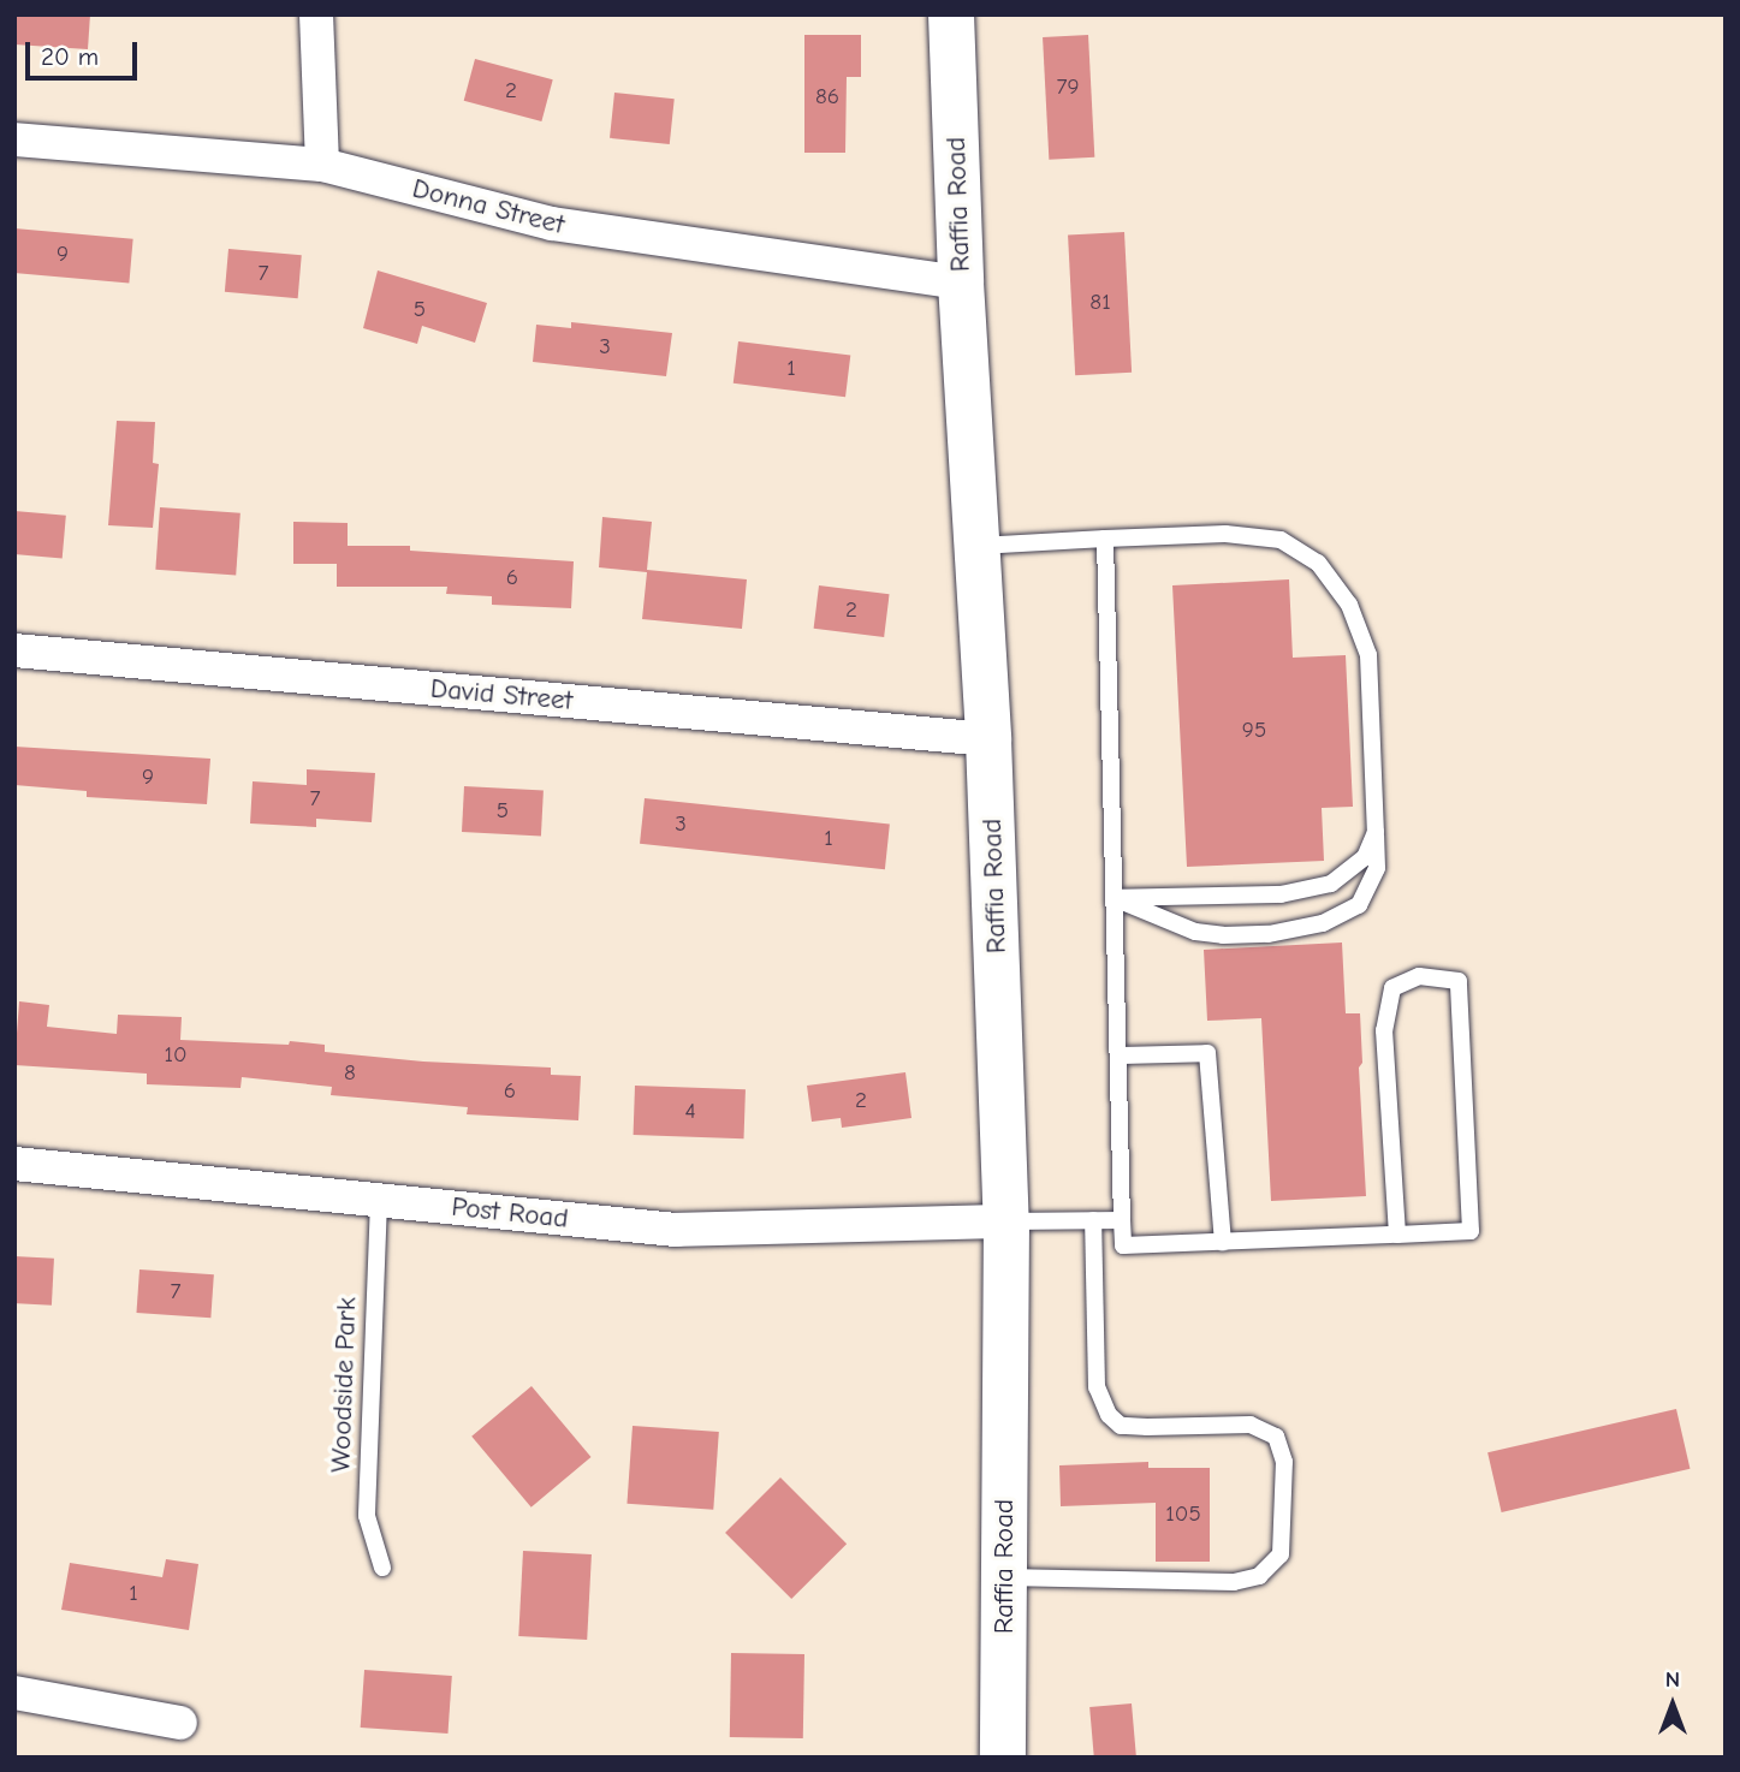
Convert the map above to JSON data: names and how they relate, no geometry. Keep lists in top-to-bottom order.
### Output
{
  "streets": {
    "main road": ["Raffia Road"],
    "street": ["Donna Street", "David Street", "Post Road"],
    "lane": ["Woodside Park"]
  },
  "crossings": [
    ["Raffia Road", "Donna Street"],
    ["Raffia Road", "David Street"],
    ["Raffia Road", "Post Road"],
    ["Post Road", "Woodside Park"]
  ],
  "house_numbers": [
    "79",
    "2",
    "86",
    "9",
    "7",
    "81",
    "5",
    "3",
    "1",
    "6",
    "2",
    "95",
    "9",
    "7",
    "5",
    "3",
    "1",
    "10",
    "8",
    "6",
    "2",
    "4",
    "7",
    "105",
    "1"
  ],
  "scale_bar": "20 m",
  "north": "top"
}
